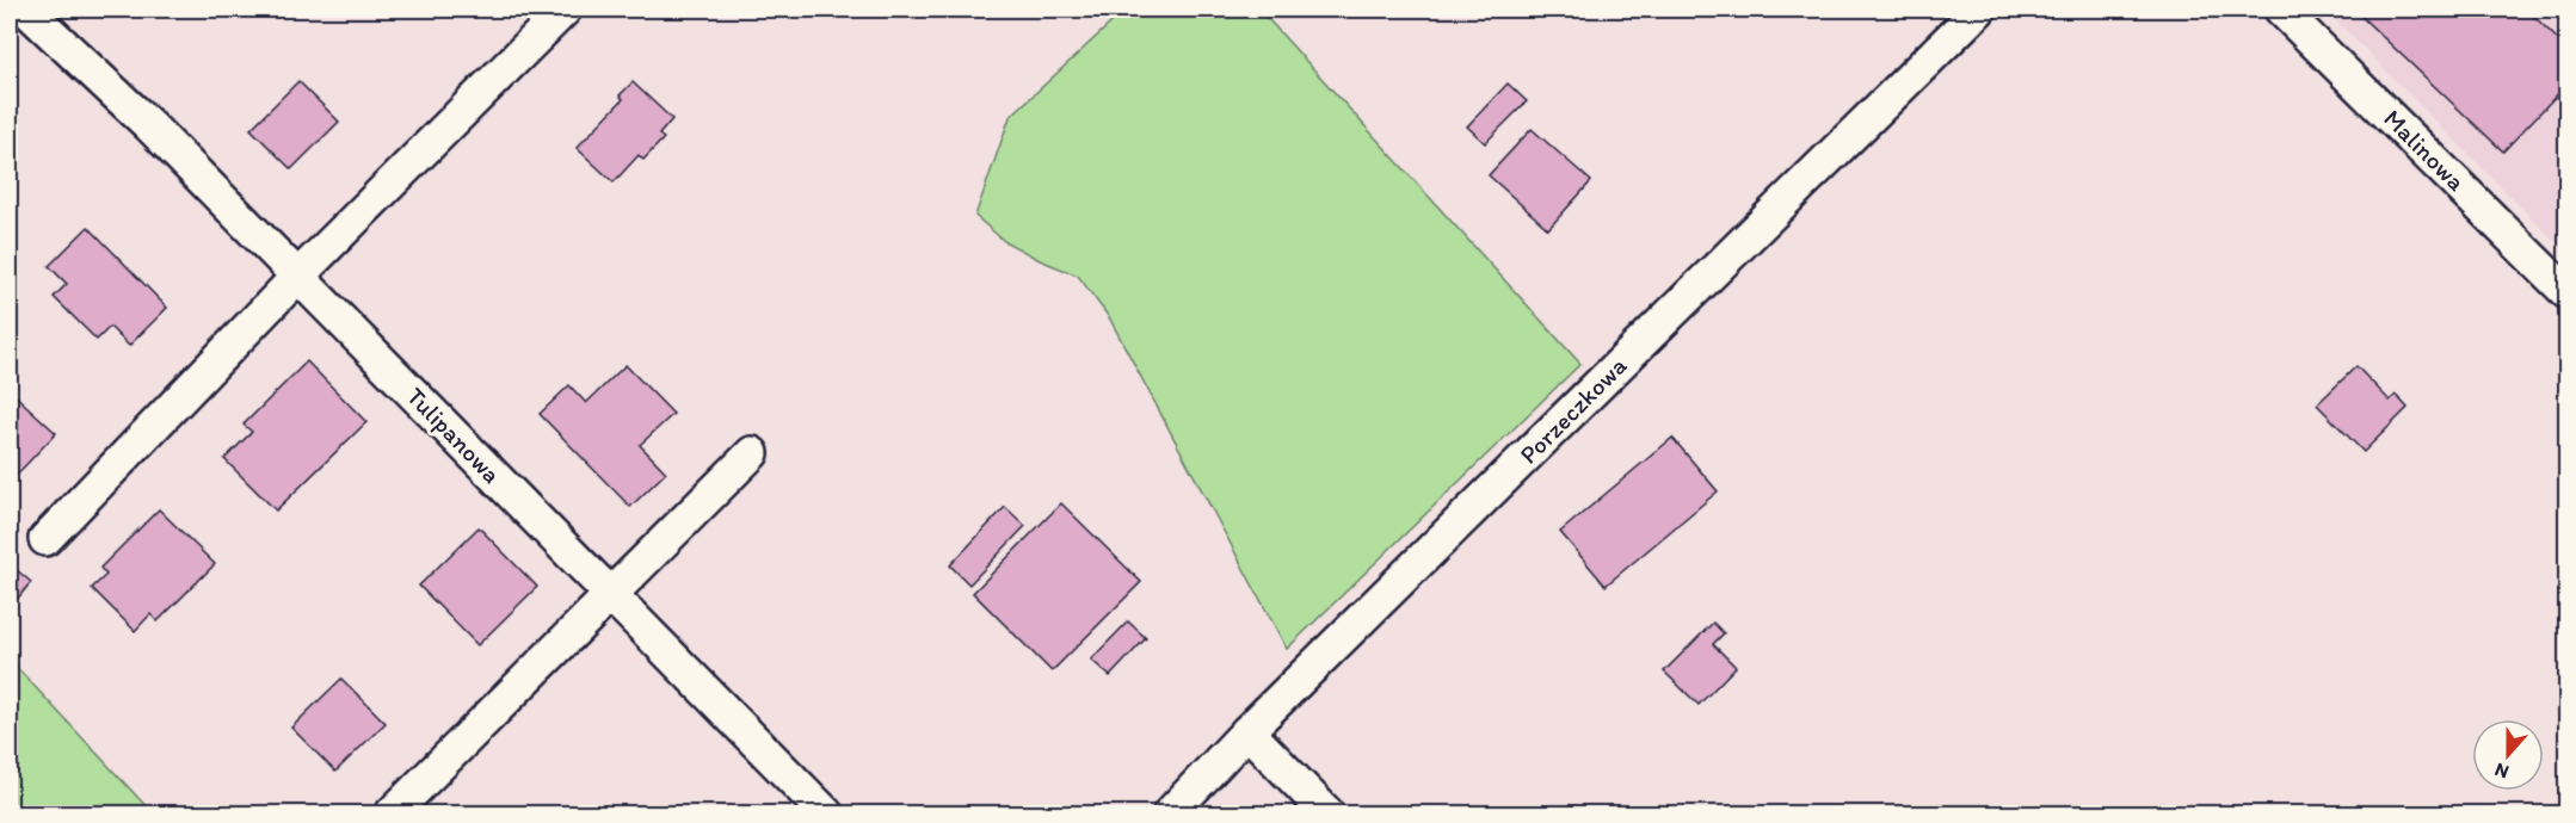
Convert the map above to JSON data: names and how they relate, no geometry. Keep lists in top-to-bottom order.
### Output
{
  "streets": {
    "street": ["Malinowa", "Porzeczkowa", "Tulipanowa"]
  },
  "north": "bottom"
}
